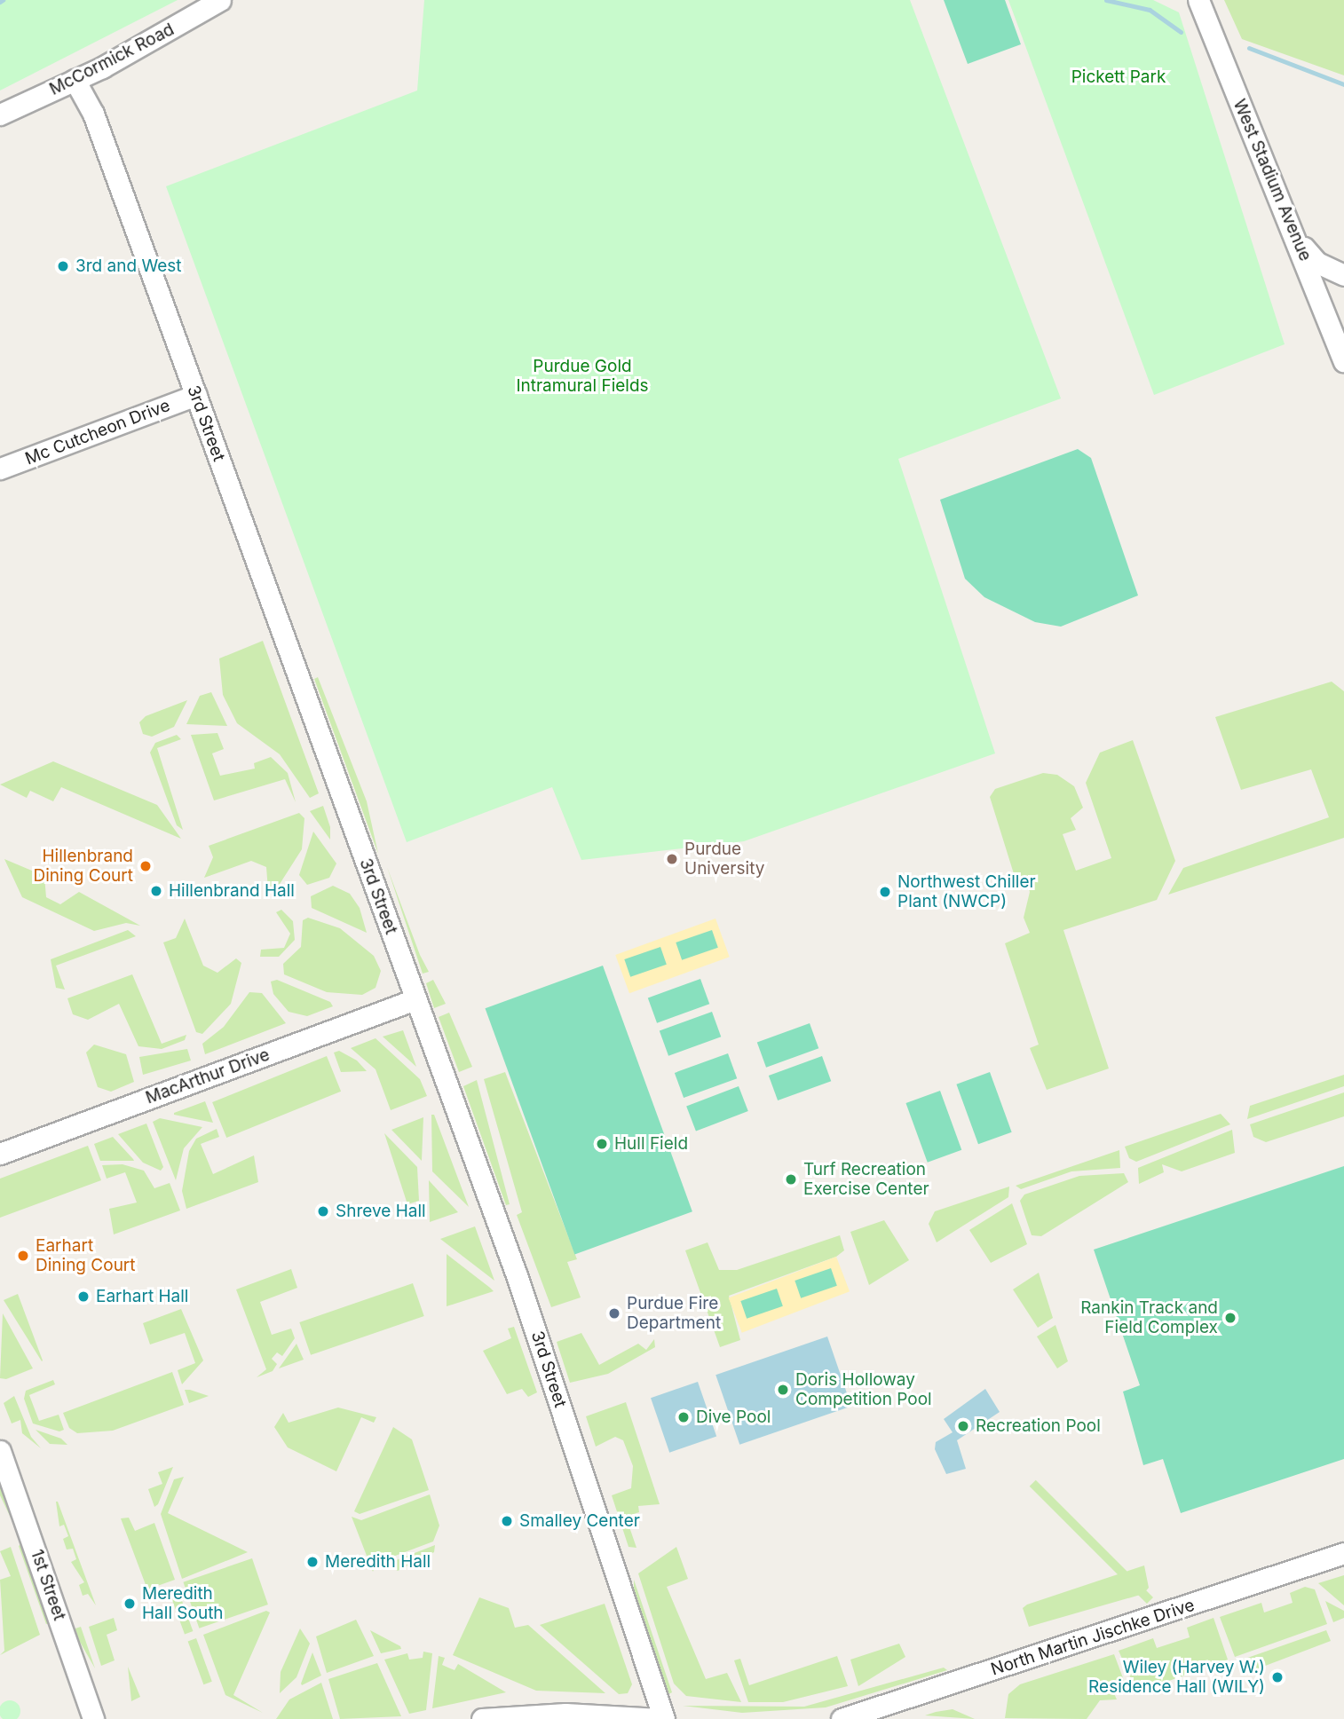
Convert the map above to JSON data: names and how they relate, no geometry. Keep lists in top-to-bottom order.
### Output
{
  "streets": {
    "street": [
      "McCormick Road",
      "West Stadium Avenue",
      "3rd Street",
      "Mc Cutcheon Drive",
      "MacArthur Drive",
      "1st Street",
      "North Martin Jischke Drive"
    ]
  },
  "crossings": [
    ["McCormick Road", "3rd Street"],
    ["3rd Street", "Mc Cutcheon Drive"],
    ["3rd Street", "MacArthur Drive"]
  ],
  "parks": ["Pickett Park", "Purdue Gold Intramural Fields"],
  "places": [
    "3rd and West",
    "Purdue University",
    "Hillenbrand Dining Court",
    "Hillenbrand Hall",
    "Northwest Chiller Plant (NWCP)",
    "Hull Field",
    "Turf Recreation Exercise Center",
    "Shreve Hall",
    "Earhart Dining Court",
    "Earhart Hall",
    "Purdue Fire Department",
    "Rankin Track and Field Complex",
    "Doris Holloway Competition Pool",
    "Dive Pool",
    "Recreation Pool",
    "Smalley Center",
    "Meredith Hall",
    "Meredith Hall South",
    "Wiley (Harvey W.) Residence Hall (WILY)"
  ]
}
